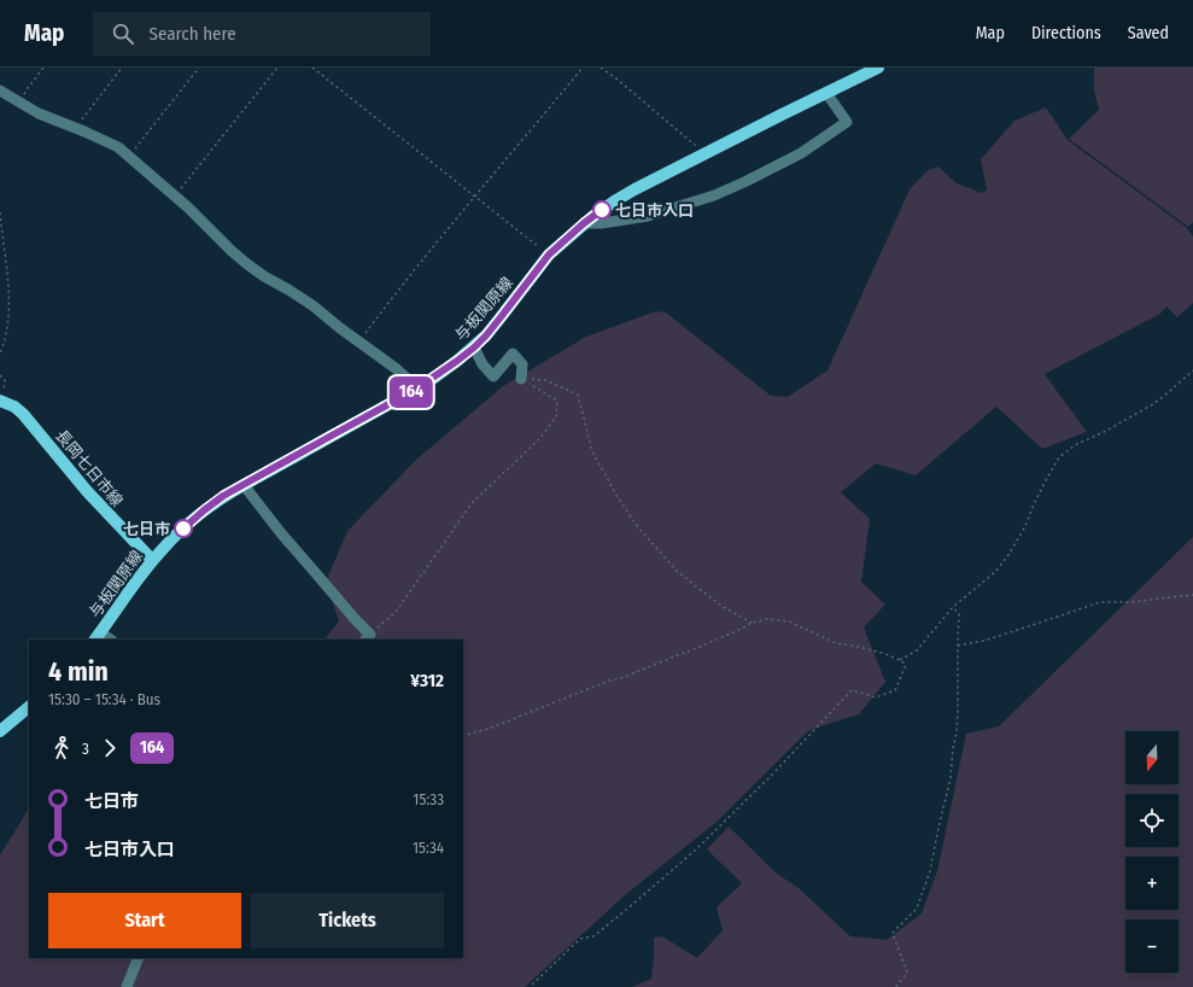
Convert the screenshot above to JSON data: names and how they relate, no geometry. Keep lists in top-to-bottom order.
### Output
{
  "streets": {
    "main road": ["与板関原線", "長岡七日市線"]
  },
  "crossings": [
    ["与板関原線", "長岡七日市線"]
  ],
  "places": ["七日市入口", "七日市"],
  "lines": ["bus line 164"],
  "north": "bottom",
  "page": {
    "header": "Map",
    "search": "Search here",
    "nav": ["Map", "Directions", "Saved"],
    "on_map": "164",
    "heading": ["4 min", "15:30 – 15:34 · Bus", "¥312"],
    "legs": ["3", "164"],
    "map_buttons": ["+", "−"],
    "list": [
      {
        "name": "七日市",
        "value": "15:33"
      },
      {
        "name": "七日市入口",
        "value": "15:34"
      }
    ],
    "buttons": ["Start", "Tickets"]
  }
}
